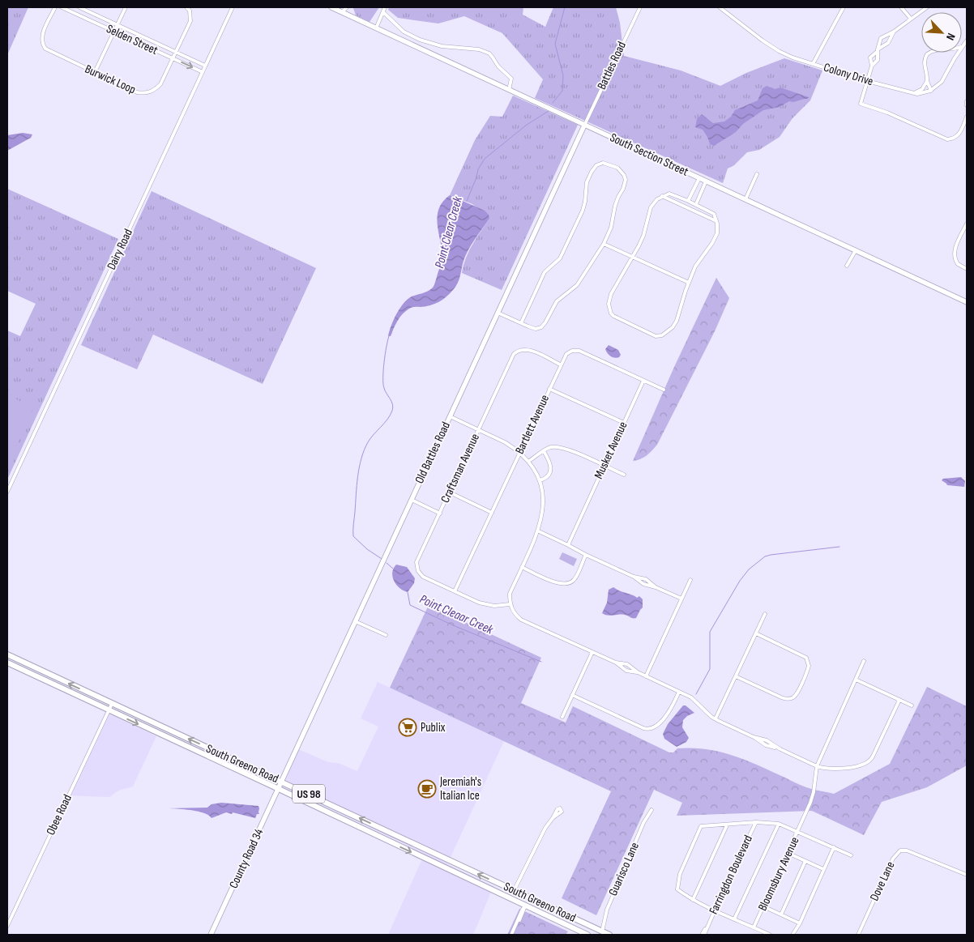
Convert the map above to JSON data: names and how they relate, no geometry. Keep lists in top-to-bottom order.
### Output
{
  "streets": {
    "main road": ["South Greeno Road", "US 98"],
    "street": [
      "Selden Street",
      "Battles Road",
      "Colony Drive",
      "Burwick Loop",
      "South Section Street",
      "Dairy Road",
      "Bartlett Avenue",
      "Musket Avenue",
      "Old Battles Road",
      "Craftsman Avenue",
      "Obee Road",
      "County Road 34",
      "Guarisco Lane",
      "Bloomsbury Avenue",
      "Farringdon Boulevard",
      "Dove Lane"
    ]
  },
  "crossings": [
    ["Selden Street", "Burwick Loop"],
    ["Selden Street", "Dairy Road"],
    ["Battles Road", "South Section Street"],
    ["Battles Road", "Old Battles Road"],
    ["South Section Street", "Old Battles Road"],
    ["Bartlett Avenue", "Musket Avenue"],
    ["Bartlett Avenue", "Craftsman Avenue"],
    ["Old Battles Road", "South Greeno Road"],
    ["Old Battles Road", "County Road 34"],
    ["South Greeno Road", "Obee Road"],
    ["South Greeno Road", "County Road 34"],
    ["South Greeno Road", "Guarisco Lane"]
  ],
  "water": ["Point Clear Creek", "Point Cleaar Creek"],
  "places": {
    "supermarket": ["Publix"],
    "cafe": ["Jeremiah's Italian Ice"]
  },
  "north": "bottom right"
}
